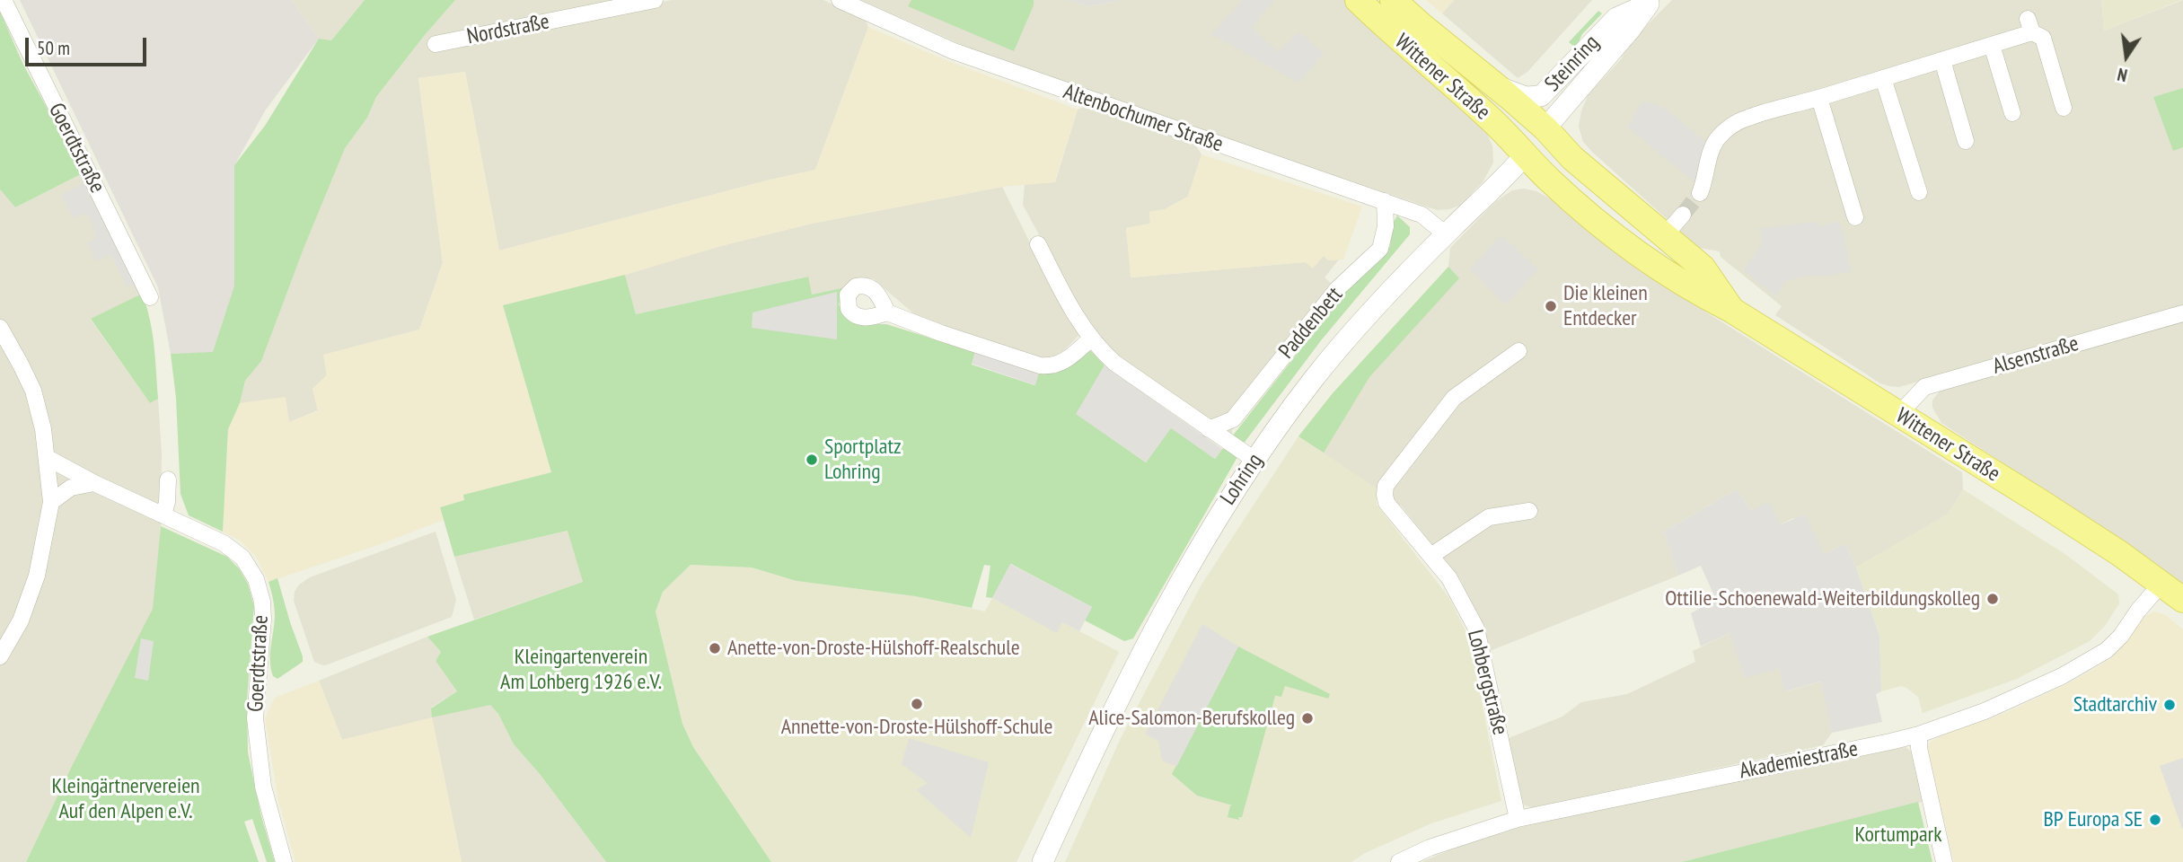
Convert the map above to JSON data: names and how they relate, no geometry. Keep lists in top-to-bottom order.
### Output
{
  "streets": {
    "main road": ["Wittener Straße"],
    "street": [
      "Nordstraße",
      "Steinring",
      "Altenbochumer Straße",
      "Goerdtstraße",
      "Paddenbett",
      "Alsenstraße",
      "Lohring",
      "Lohbergstraße",
      "Akademiestraße"
    ]
  },
  "crossings": [
    ["Steinring", "Wittener Straße"],
    ["Wittener Straße", "Alsenstraße"],
    ["Wittener Straße", "Lohring"],
    ["Wittener Straße", "Akademiestraße"],
    ["Altenbochumer Straße", "Paddenbett"],
    ["Altenbochumer Straße", "Lohring"],
    ["Lohbergstraße", "Akademiestraße"]
  ],
  "parks": ["Kleingartenverein Am Lohberg 1926 e.V.", "Kleingärtnervereien Auf den Alpen e.V.", "Kortumpark"],
  "places": [
    "Die kleinen Entdecker",
    "Sportplatz Lohring",
    "Ottilie-Schoenewald-Weiterbildungskolleg",
    "Anette-von-Droste-Hülshoff-Realschule",
    "Annette-von-Droste-Hülshoff-Schule",
    "Stadtarchiv",
    "Alice-Salomon-Berufskolleg",
    "BP Europa SE"
  ],
  "scale_bar": "50 m",
  "north": "bottom"
}
